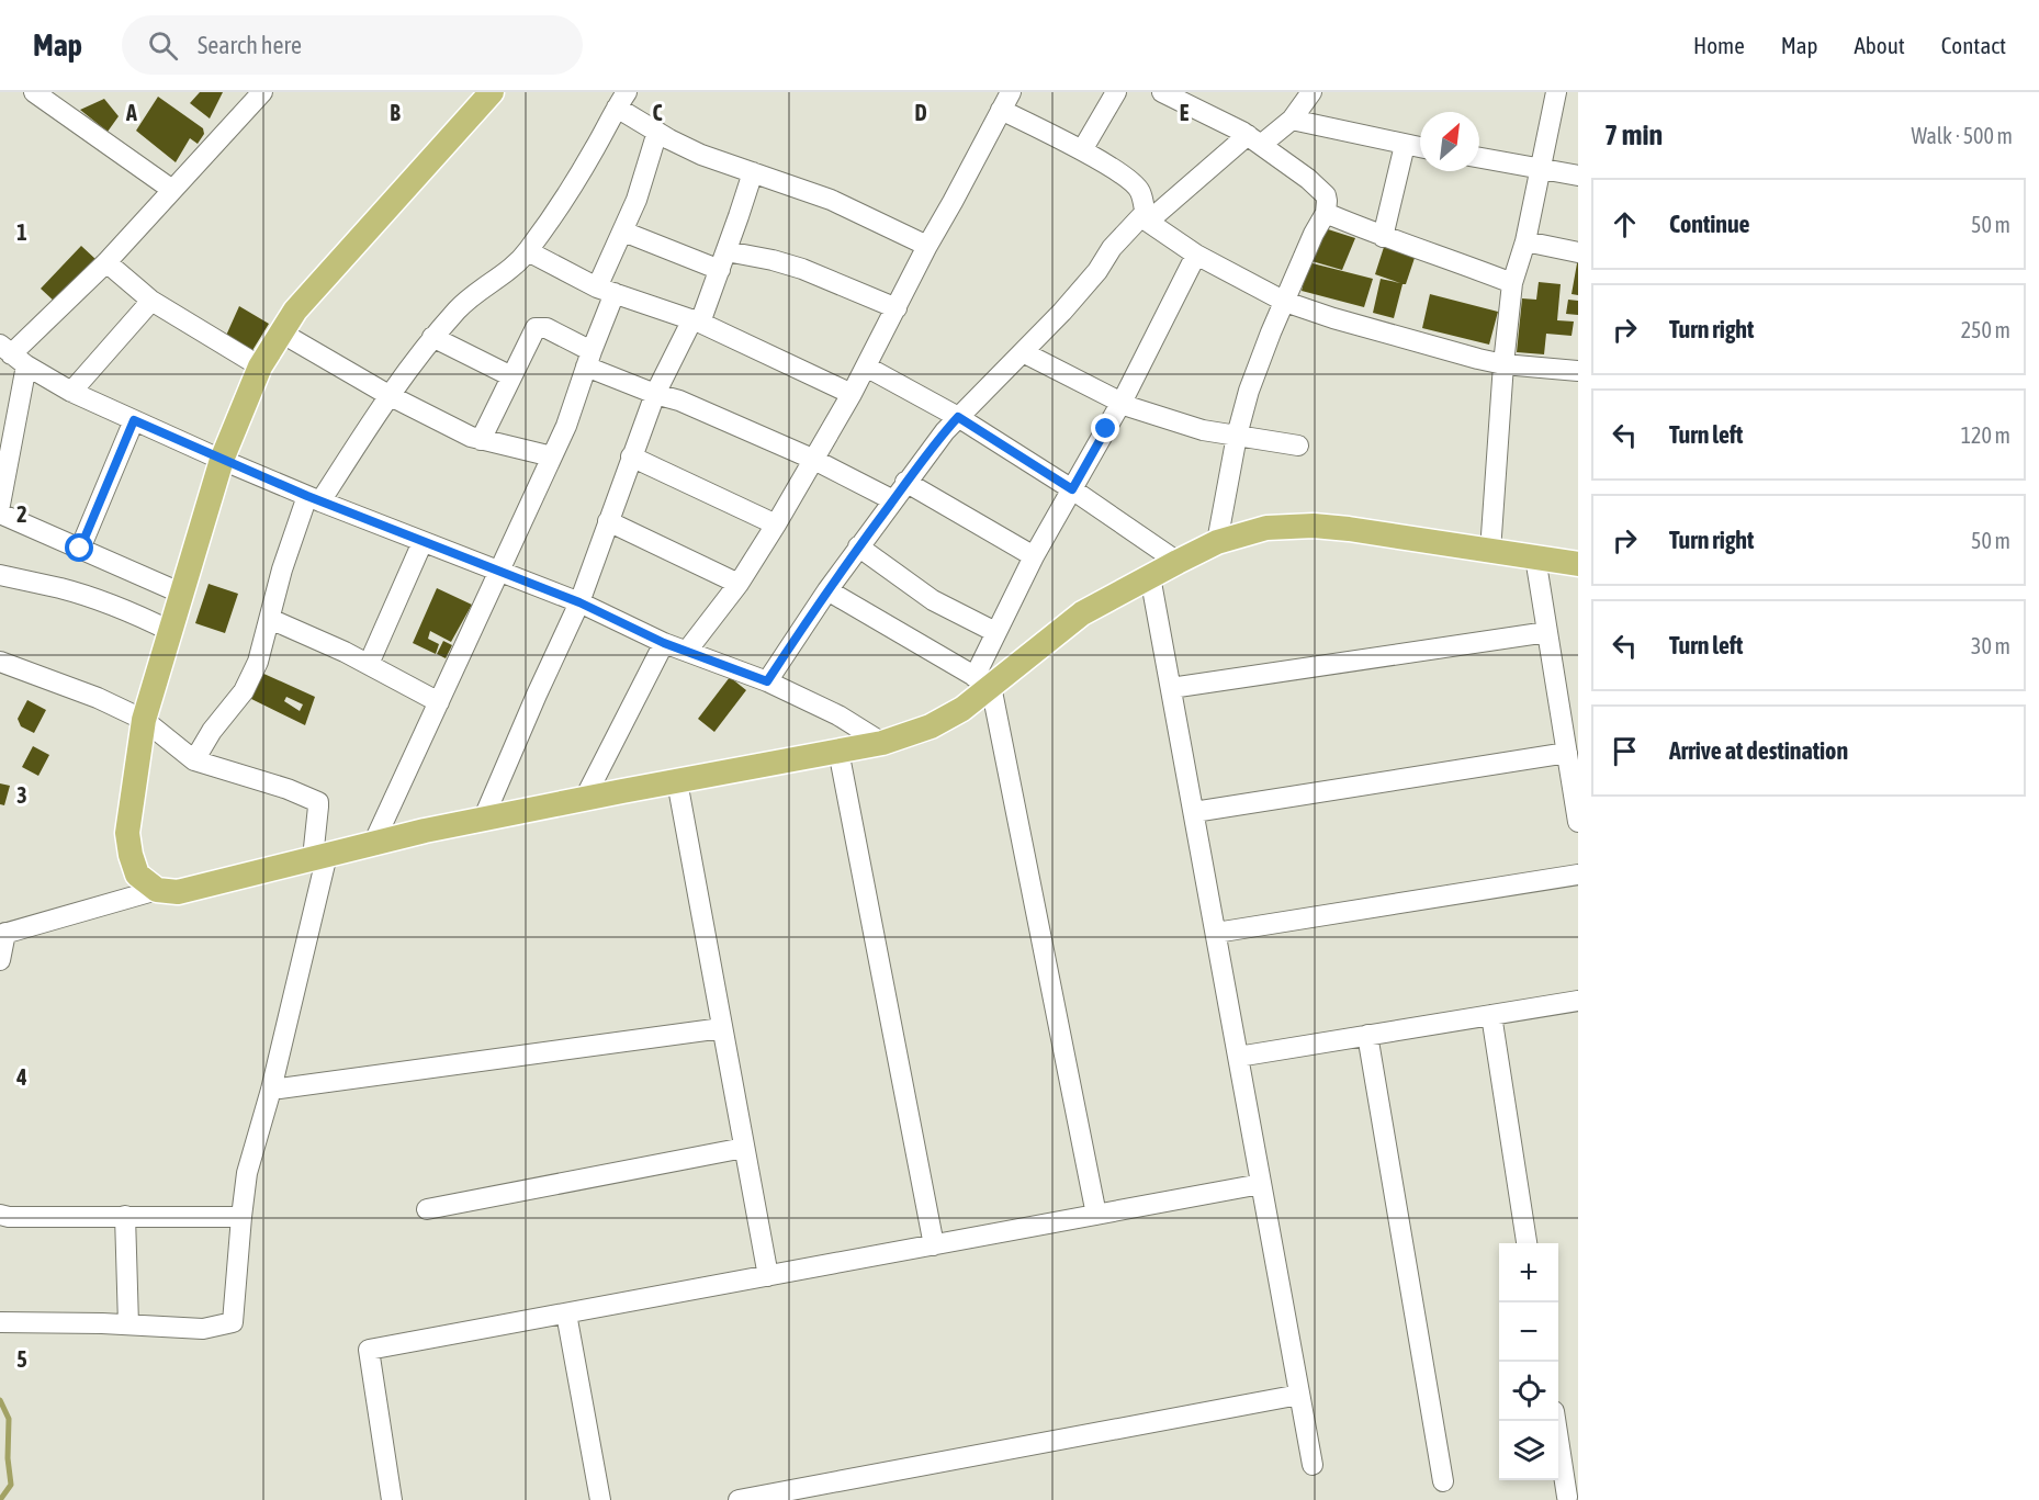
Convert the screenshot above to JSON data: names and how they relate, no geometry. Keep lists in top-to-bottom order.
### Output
{
  "north": "top right",
  "page": {
    "header": "Map",
    "search": "Search here",
    "nav": [
      "Home",
      "Map",
      "About",
      "Contact"
    ],
    "heading": ["7 min", "Walk · 500 m"],
    "list": [
      ["Continue", "50 m"],
      ["Turn right", "250 m"],
      ["Turn left", "120 m"],
      ["Turn right", "50 m"],
      ["Turn left", "30 m"],
      "Arrive at destination"
    ],
    "map_buttons": ["+", "−"]
  },
  "grid": {
    "columns": [
      "A",
      "B",
      "C",
      "D",
      "E"
    ],
    "rows": [
      "1",
      "2",
      "3",
      "4",
      "5"
    ]
  }
}
